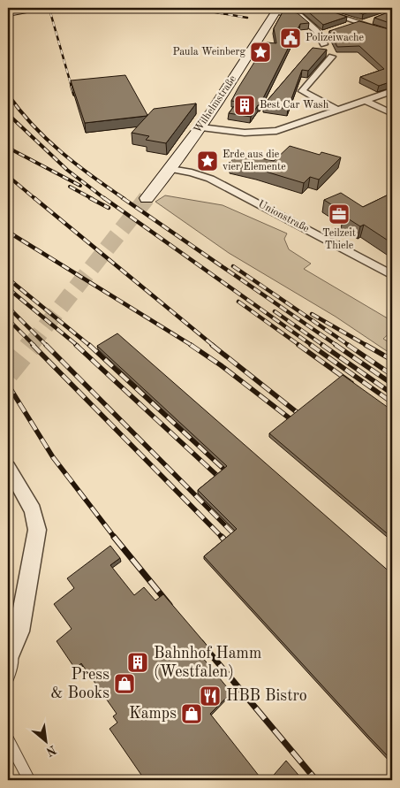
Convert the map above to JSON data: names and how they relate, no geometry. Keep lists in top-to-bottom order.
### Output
{
  "streets": {
    "main road": ["Wilhelmstraße"],
    "street": ["Unionstraße"]
  },
  "crossings": [
    ["Wilhelmstraße", "Unionstraße"]
  ],
  "places": {
    "public building": ["Polizeiwache"],
    "place": ["Paula Weinberg", "Erde aus die vier Elemente"],
    "building": ["Best Car Wash", "Bahnhof Hamm (Westfalen)"],
    "office": ["Teilzeit Thiele"],
    "shop": ["Press & Books", "Kamps"],
    "restaurant": ["HBB Bistro"]
  },
  "north": "bottom right"
}
